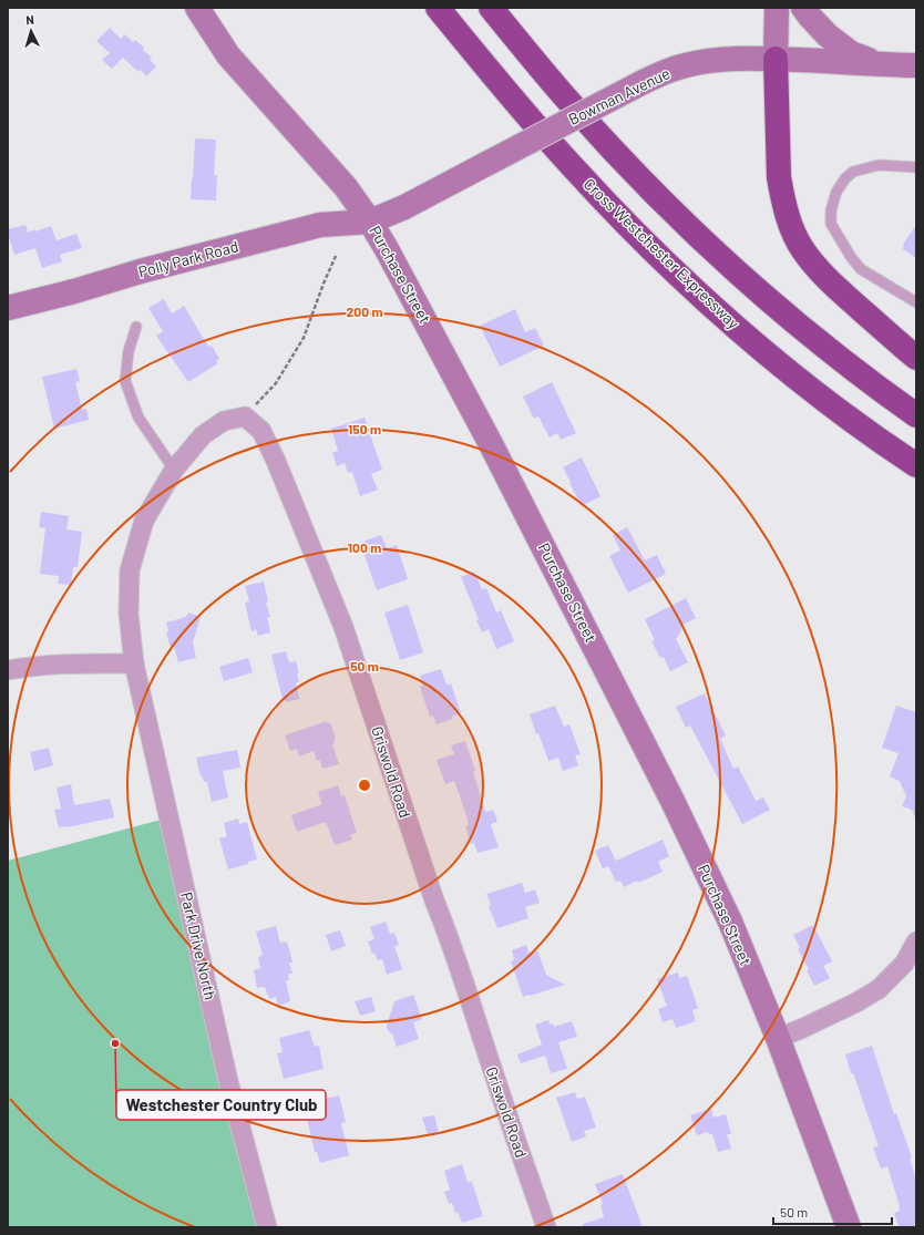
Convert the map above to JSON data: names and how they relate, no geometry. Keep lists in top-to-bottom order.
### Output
{
  "streets": {
    "highway": ["Cross Westchester Expressway"],
    "main road": ["Bowman Avenue", "Polly Park Road", "Purchase Street"],
    "street": ["Griswold Road", "Park Drive North"]
  },
  "crossings": [
    ["Bowman Avenue", "Polly Park Road"],
    ["Bowman Avenue", "Purchase Street"],
    ["Polly Park Road", "Purchase Street"]
  ],
  "places": ["Westchester Country Club"],
  "scale_bar": "50 m",
  "north": "top",
  "rings": [
    "200 m",
    "150 m",
    "100 m",
    "50 m"
  ]
}
